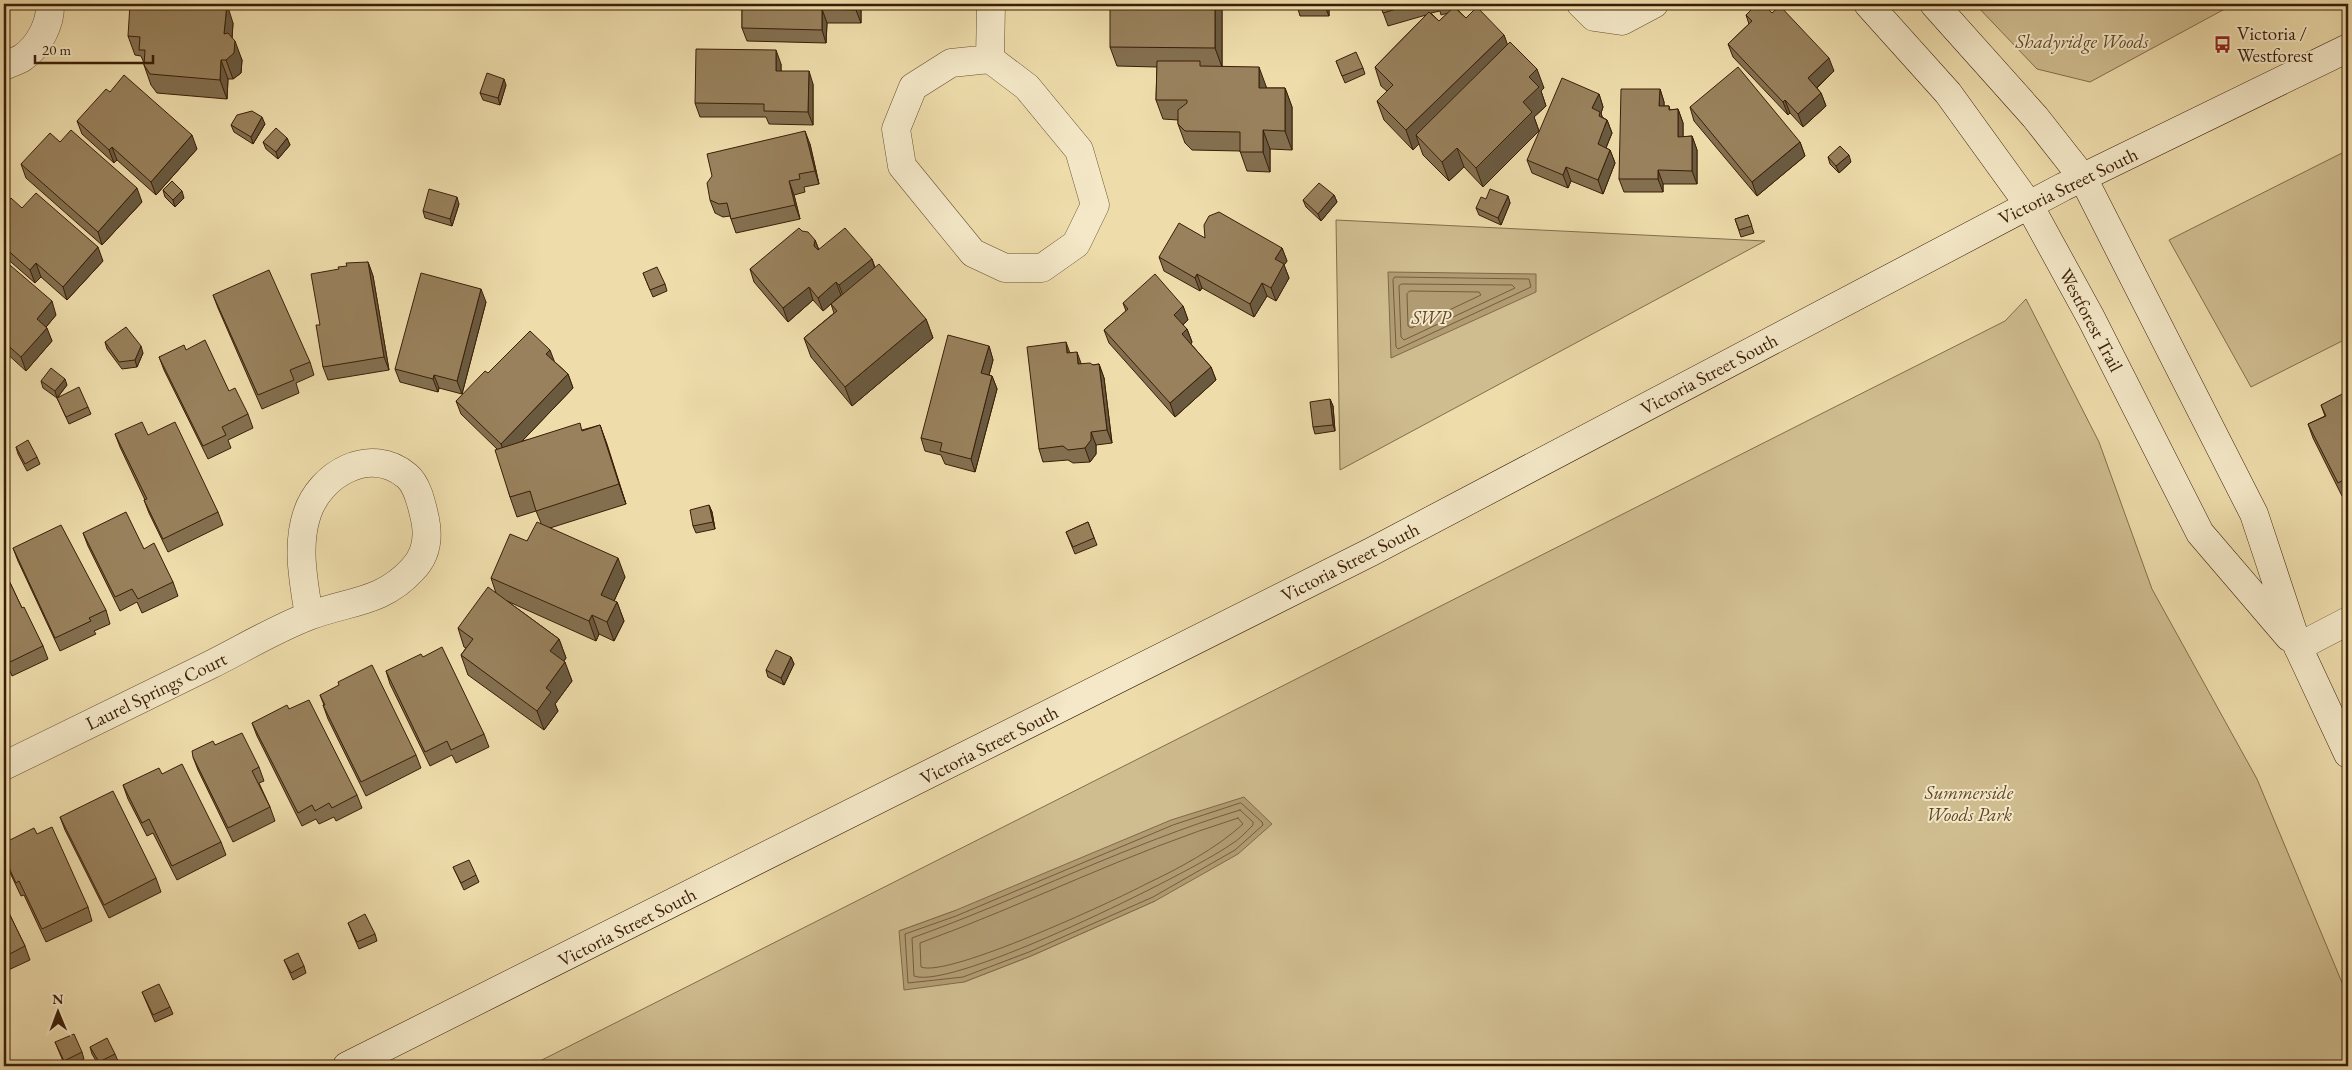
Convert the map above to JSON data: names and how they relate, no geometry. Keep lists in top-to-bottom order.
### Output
{
  "streets": {
    "street": ["Victoria Street South", "Westforest Trail", "Laurel Springs Court"]
  },
  "crossings": [
    ["Victoria Street South", "Westforest Trail"]
  ],
  "parks": ["Shadyridge Woods", "SWP", "Summerside Woods Park"],
  "places": {
    "bus stop": ["Victoria / Westforest"]
  },
  "scale_bar": "20 m",
  "north": "top"
}
